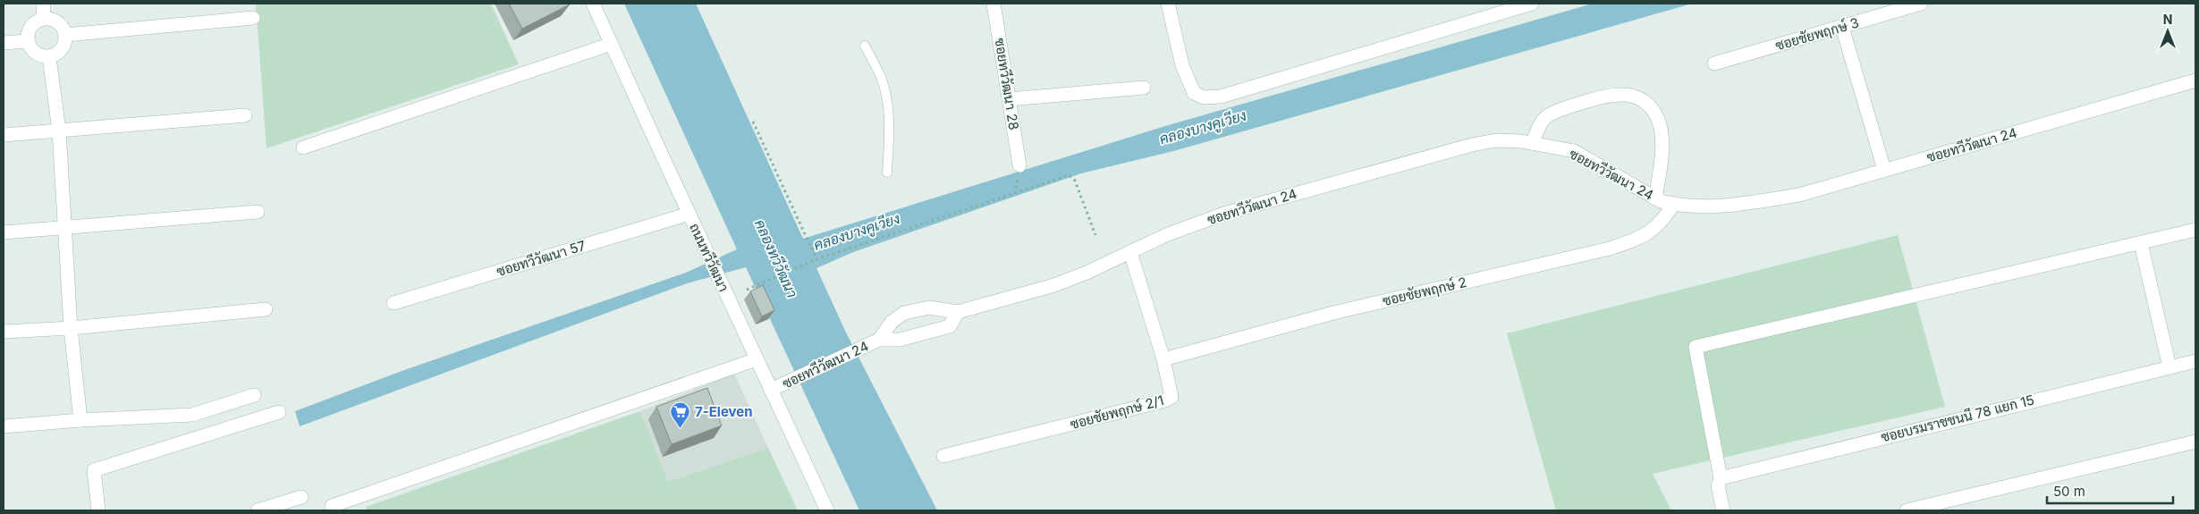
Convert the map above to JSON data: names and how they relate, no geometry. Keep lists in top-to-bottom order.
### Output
{
  "streets": {
    "street": [
      "ซอยชัยพฤกษ์ 3",
      "ซอยทวีวัฒนา 28",
      "ซอยทวีวัฒนา 24",
      "ถนนทวีวัฒนา",
      "ซอยทวีวัฒนา 57",
      "ซอยชัยพฤกษ์ 2",
      "ซอยชัยพฤกษ์ 2/1",
      "ซอยบรมราชชนนี 78 แยก 15"
    ]
  },
  "crossings": [
    ["ซอยทวีวัฒนา 24", "ถนนทวีวัฒนา"],
    ["ซอยทวีวัฒนา 24", "ซอยชัยพฤกษ์ 2"],
    ["ซอยทวีวัฒนา 24", "ซอยชัยพฤกษ์ 2/1"],
    ["ถนนทวีวัฒนา", "ซอยทวีวัฒนา 57"],
    ["ซอยชัยพฤกษ์ 2", "ซอยชัยพฤกษ์ 2/1"]
  ],
  "water": ["คลองบางคูเวียง", "คลองทวีวัฒนา"],
  "places": {
    "supermarket": ["7-Eleven"]
  },
  "scale_bar": "50 m",
  "north": "top"
}
